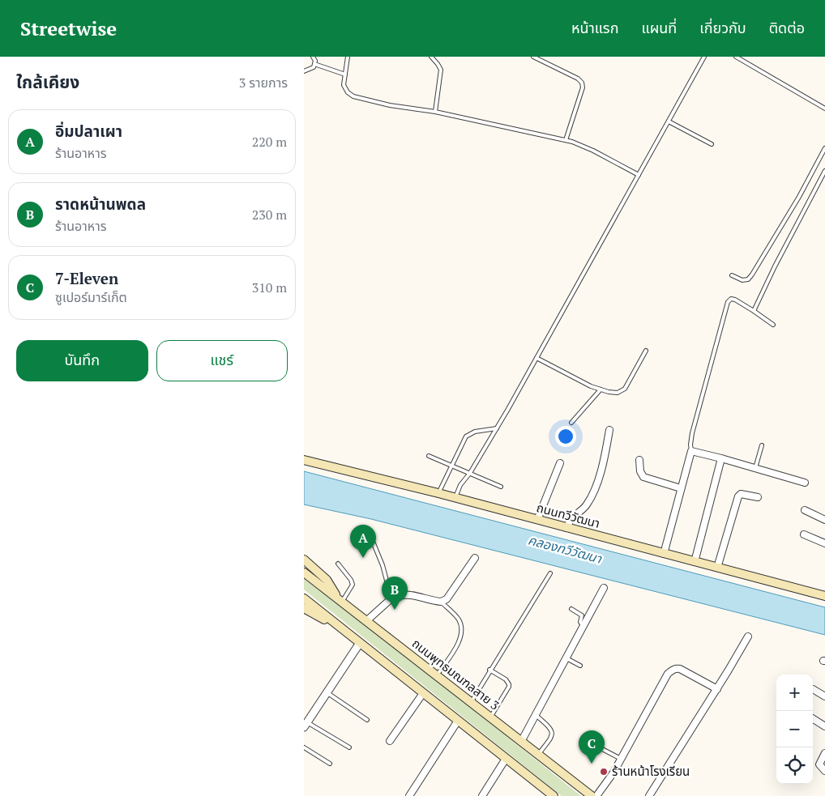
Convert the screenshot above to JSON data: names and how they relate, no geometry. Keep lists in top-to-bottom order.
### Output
{
  "streets": {
    "main road": ["ถนนทวีวัฒนา", "ถนนพุทธมณฑลสาย 3"]
  },
  "water": ["คลองทวีวัฒนา"],
  "places": ["ร้านหน้าโรงเรียน"],
  "page": {
    "header": "Streetwise",
    "nav": [
      "หน้าแรก",
      "แผนที่",
      "เกี่ยวกับ",
      "ติดต่อ"
    ],
    "heading": ["ใกล้เคียง", "3 รายการ"],
    "list": [
      {
        "mark": "A",
        "name": "อิ่มปลาเผา",
        "note": "ร้านอาหาร",
        "value": "220 m"
      },
      {
        "mark": "B",
        "name": "ราดหน้านพดล",
        "note": "ร้านอาหาร",
        "value": "230 m"
      },
      {
        "mark": "C",
        "name": "7-Eleven",
        "note": "ซูเปอร์มาร์เก็ต",
        "value": "310 m"
      }
    ],
    "buttons": ["บันทึก", "แชร์"],
    "pins": ["A", "B", "C"],
    "map_buttons": ["+", "−"]
  }
}
